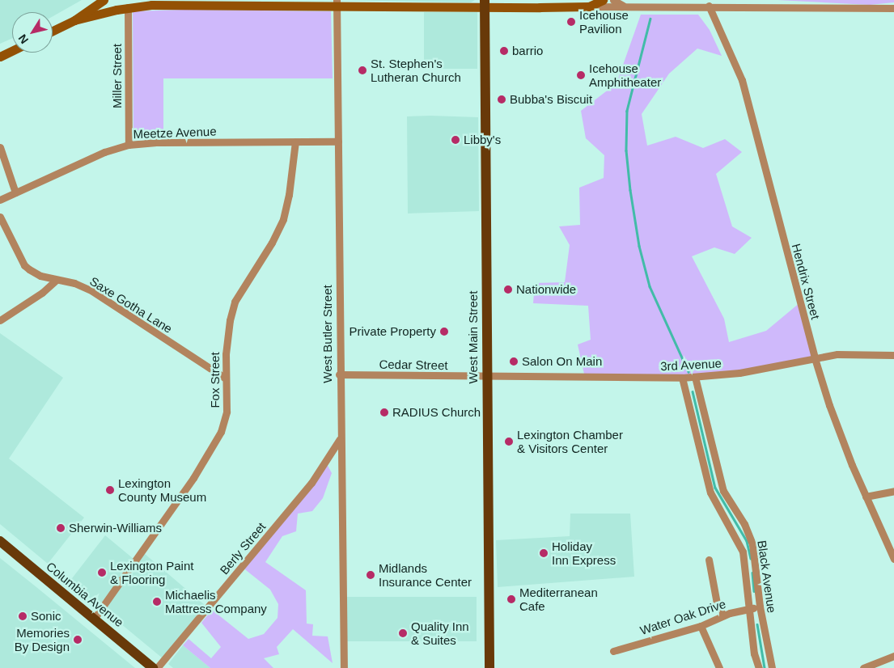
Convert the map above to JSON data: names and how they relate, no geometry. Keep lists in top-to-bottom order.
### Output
{
  "streets": {
    "main road": ["West Main Street", "Columbia Avenue"],
    "street": [
      "Miller Street",
      "Meetze Avenue",
      "Hendrix Street",
      "Saxe Gotha Lane",
      "West Butler Street",
      "Cedar Street",
      "3rd Avenue",
      "Fox Street",
      "Berly Street",
      "Black Avenue",
      "Water Oak Drive"
    ]
  },
  "crossings": [
    ["Miller Street", "Meetze Avenue"],
    ["Meetze Avenue", "West Butler Street"],
    ["Meetze Avenue", "Fox Street"],
    ["Hendrix Street", "3rd Avenue"],
    ["Saxe Gotha Lane", "Fox Street"],
    ["West Butler Street", "Cedar Street"],
    ["West Butler Street", "Berly Street"],
    ["West Main Street", "Cedar Street"],
    ["West Main Street", "3rd Avenue"],
    ["Cedar Street", "3rd Avenue"],
    ["3rd Avenue", "Black Avenue"],
    ["Fox Street", "Columbia Avenue"],
    ["Black Avenue", "Water Oak Drive"]
  ],
  "places": [
    "Icehouse Pavilion",
    "barrio",
    "St. Stephen's Lutheran Church",
    "Icehouse Amphitheater",
    "Bubba's Biscuit",
    "Libby's",
    "Nationwide",
    "Private Property",
    "Salon On Main",
    "RADIUS Church",
    "Lexington Chamber & Visitors Center",
    "Lexington County Museum",
    "Sherwin-Williams",
    "Holiday Inn Express",
    "Lexington Paint & Flooring",
    "Midlands Insurance Center",
    "Mediterranean Cafe",
    "Michaelis Mattress Company",
    "Sonic",
    "Quality Inn & Suites",
    "Memories By Design"
  ],
  "north": "bottom left"
}
